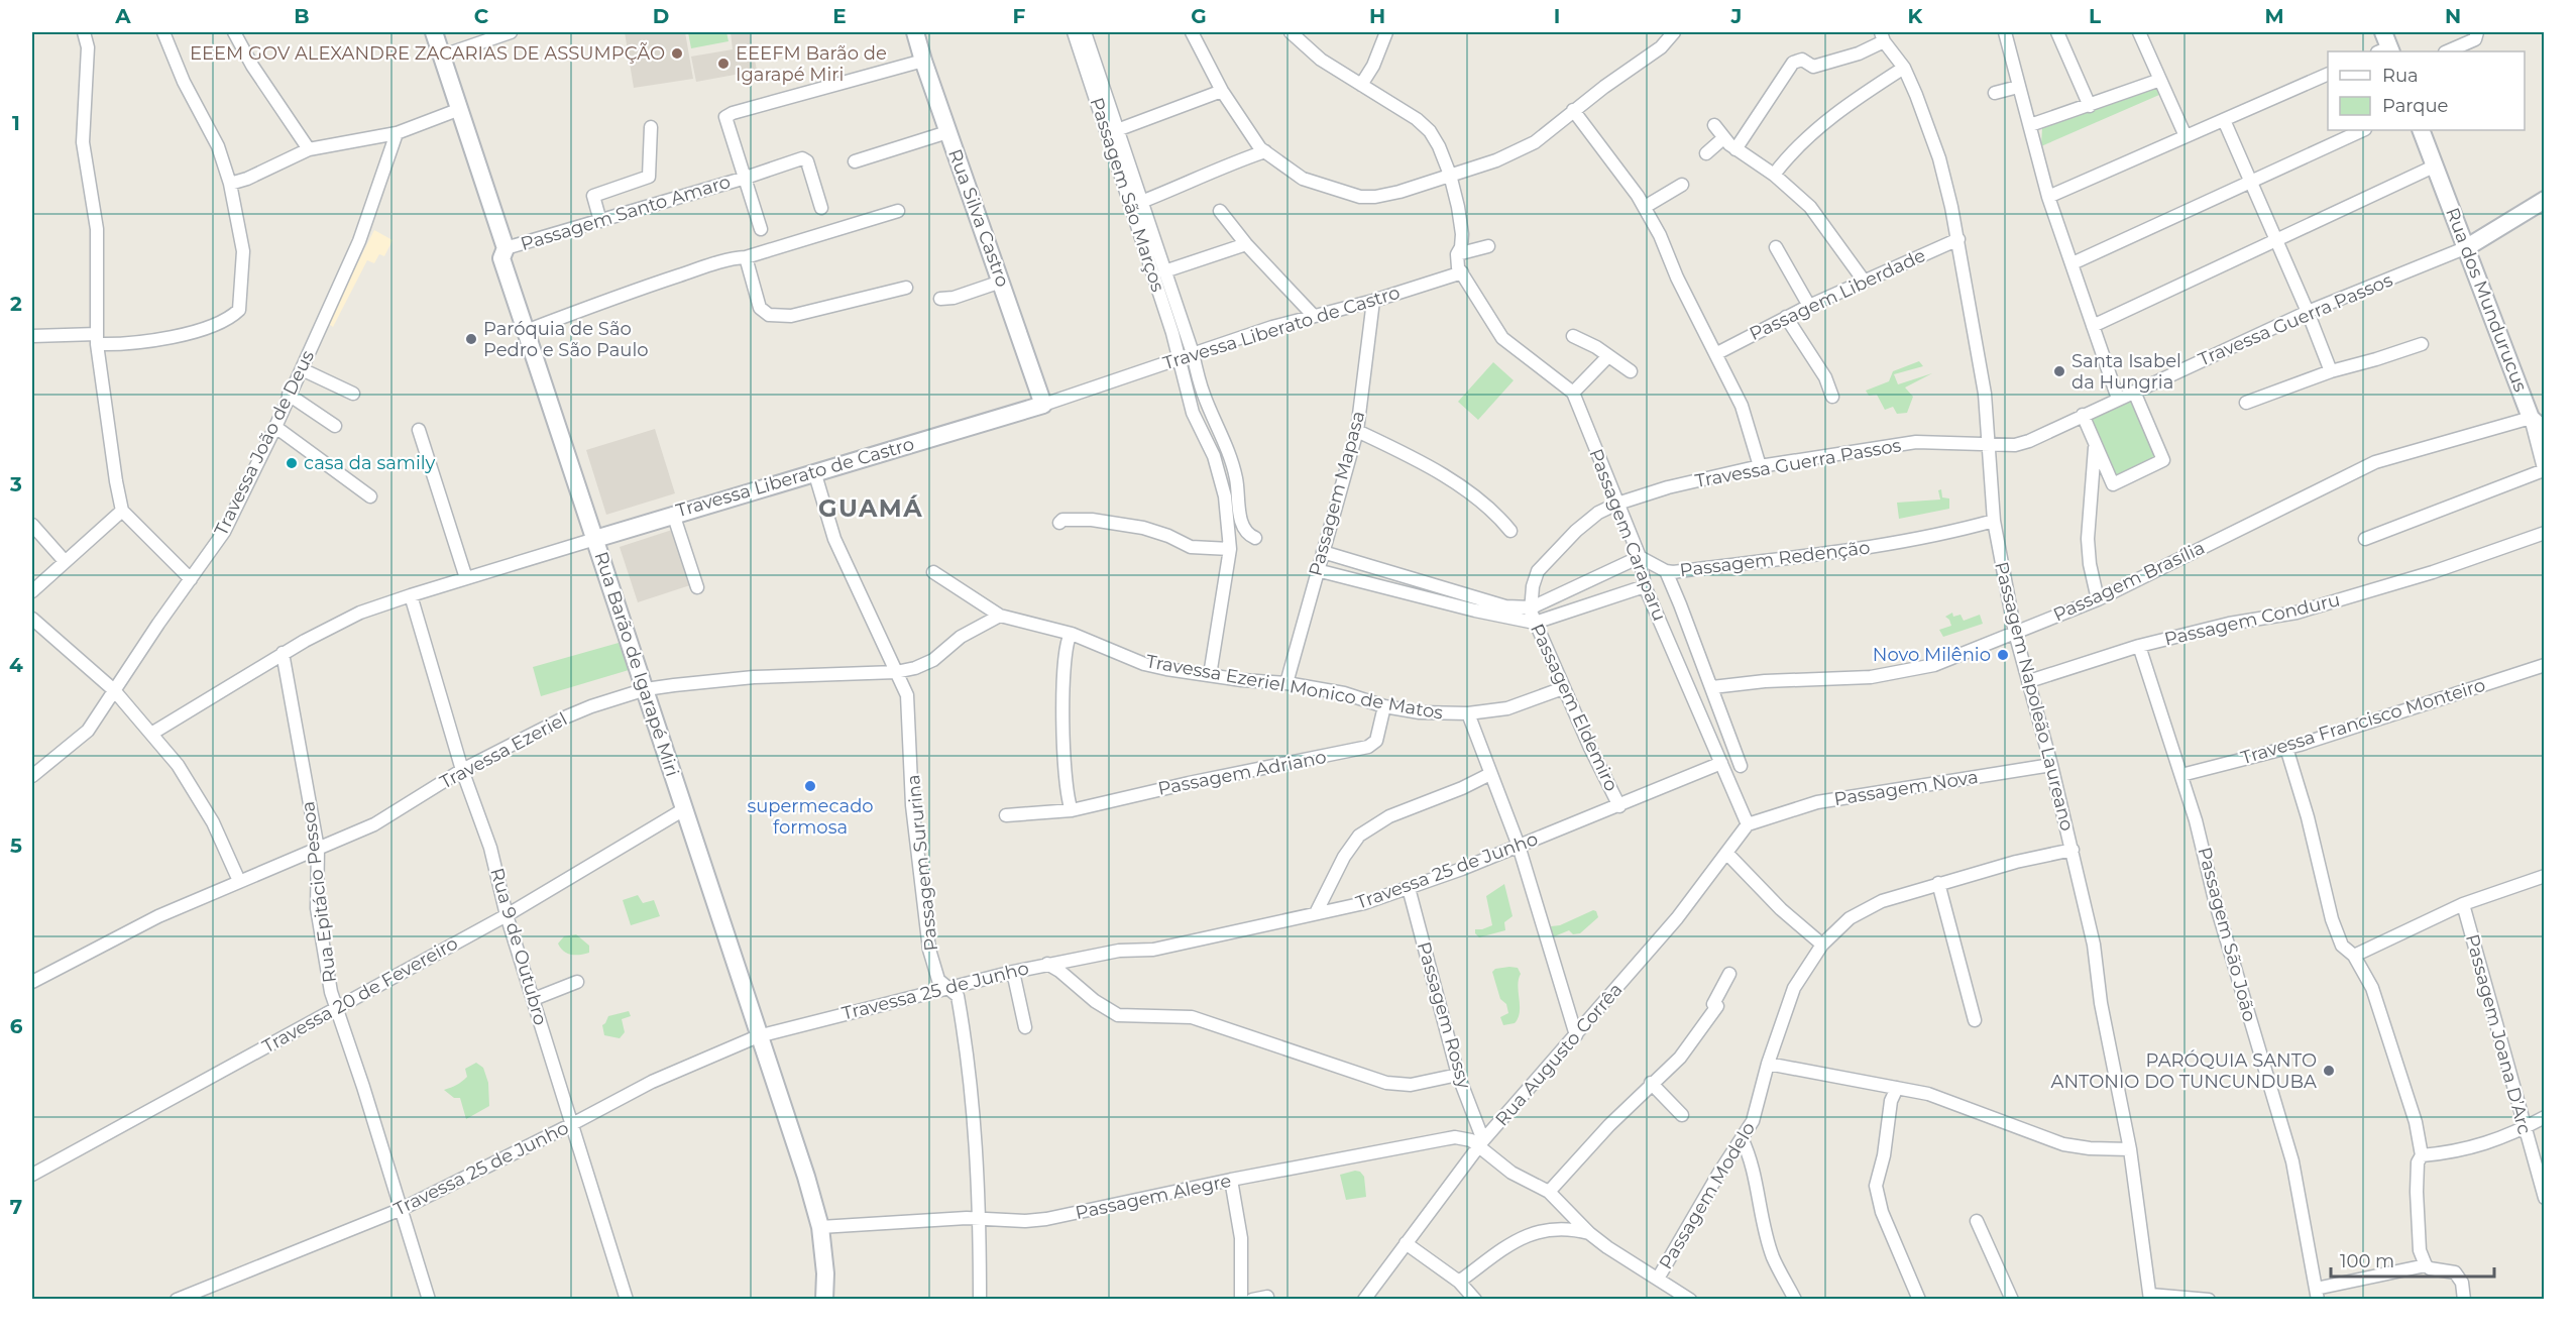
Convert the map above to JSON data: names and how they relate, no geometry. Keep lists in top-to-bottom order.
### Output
{
  "streets": {
    "main road": [
      "Rua Silva Castro",
      "Rua dos Mundurucus",
      "Travessa Guerra Passos",
      "Travessa Liberato de Castro",
      "Rua Barão de Igarapé Miri"
    ],
    "street": [
      "Passagem São Marços",
      "Passagem Santo Amaro",
      "Passagem Liberdade",
      "Travessa João de Deus",
      "Passagem Mapasa",
      "Passagem Caraparu",
      "Passagem Redenção",
      "Passagem Brasília",
      "Passagem Conduru",
      "Travessa Ezeriel Monico de Matos",
      "Passagem Napoleão Laureano",
      "Passagem Eldemiro",
      "Travessa Francisco Monteiro",
      "Travessa Ezeriel",
      "Passagem Adriano",
      "Passagem Nova",
      "Passagem Sururina",
      "Travessa 25 de Junho",
      "Rua Epitácio Pessoa",
      "Passagem São João",
      "Rua 9 de Outubro",
      "Travessa 20 de Fevereiro",
      "Passagem Rossy",
      "Passagem Joana D’Arc",
      "Rua Augusto Corrêa",
      "Passagem Modelo",
      "Passagem Alegre"
    ]
  },
  "crossings": [
    ["Passagem São Marços", "Travessa Liberato de Castro"],
    ["Passagem São Marços", "Travessa Ezeriel Monico de Matos"],
    ["Passagem Santo Amaro", "Rua Silva Castro"],
    ["Passagem Santo Amaro", "Rua Barão de Igarapé Miri"],
    ["Rua Silva Castro", "Travessa Liberato de Castro"],
    ["Passagem Liberdade", "Passagem Napoleão Laureano"],
    ["Rua dos Mundurucus", "Travessa Guerra Passos"],
    ["Rua dos Mundurucus", "Passagem Brasília"],
    ["Travessa Guerra Passos", "Passagem Caraparu"],
    ["Travessa Guerra Passos", "Passagem Napoleão Laureano"],
    ["Travessa Guerra Passos", "Passagem Eldemiro"],
    ["Travessa Liberato de Castro", "Passagem Mapasa"],
    ["Travessa Liberato de Castro", "Rua Barão de Igarapé Miri"],
    ["Travessa Liberato de Castro", "Passagem Sururina"],
    ["Travessa Liberato de Castro", "Rua Epitácio Pessoa"],
    ["Travessa Liberato de Castro", "Rua 9 de Outubro"],
    ["Passagem Mapasa", "Travessa Ezeriel Monico de Matos"],
    ["Passagem Caraparu", "Passagem Redenção"],
    ["Passagem Caraparu", "Passagem Brasília"],
    ["Passagem Caraparu", "Passagem Nova"],
    ["Passagem Caraparu", "Travessa 25 de Junho"],
    ["Passagem Caraparu", "Rua Augusto Corrêa"],
    ["Passagem Redenção", "Passagem Napoleão Laureano"],
    ["Passagem Brasília", "Passagem Napoleão Laureano"],
    ["Passagem Conduru", "Passagem Napoleão Laureano"],
    ["Passagem Conduru", "Passagem São João"],
    ["Rua Barão de Igarapé Miri", "Travessa Ezeriel"],
    ["Rua Barão de Igarapé Miri", "Travessa 25 de Junho"],
    ["Rua Barão de Igarapé Miri", "Travessa 20 de Fevereiro"],
    ["Rua Barão de Igarapé Miri", "Passagem Alegre"],
    ["Travessa Ezeriel Monico de Matos", "Passagem Eldemiro"],
    ["Travessa Ezeriel Monico de Matos", "Travessa Ezeriel"],
    ["Travessa Ezeriel Monico de Matos", "Passagem Adriano"],
    ["Passagem Napoleão Laureano", "Passagem Nova"],
    ["Passagem Napoleão Laureano", "Passagem Modelo"],
    ["Passagem Eldemiro", "Travessa 25 de Junho"],
    ["Travessa Francisco Monteiro", "Passagem São João"],
    ["Travessa Ezeriel", "Passagem Sururina"],
    ["Travessa Ezeriel", "Rua Epitácio Pessoa"],
    ["Travessa Ezeriel", "Rua 9 de Outubro"],
    ["Passagem Nova", "Rua Augusto Corrêa"],
    ["Passagem Sururina", "Travessa 25 de Junho"],
    ["Passagem Sururina", "Passagem Alegre"],
    ["Travessa 25 de Junho", "Rua Epitácio Pessoa"],
    ["Travessa 25 de Junho", "Rua 9 de Outubro"],
    ["Travessa 25 de Junho", "Passagem Rossy"],
    ["Rua Epitácio Pessoa", "Travessa 20 de Fevereiro"],
    ["Rua 9 de Outubro", "Travessa 20 de Fevereiro"],
    ["Passagem Rossy", "Rua Augusto Corrêa"],
    ["Passagem Rossy", "Passagem Modelo"],
    ["Passagem Rossy", "Passagem Alegre"],
    ["Rua Augusto Corrêa", "Passagem Alegre"]
  ],
  "districts": ["GUAMÁ"],
  "places": [
    "EEEM GOV ALEXANDRE ZACARIAS DE ASSUMPÇÃO",
    "EEEFM Barão de Igarapé Miri",
    "Paróquia de São Pedro e São Paulo",
    "Santa Isabel da Hungria",
    "casa da samily",
    "Novo Milênio",
    "supermecado formosa",
    "PARÓQUIA SANTO ANTONIO DO TUNCUNDUBA"
  ],
  "legend": ["Rua", "Parque"],
  "scale_bar": "100 m",
  "grid": {
    "columns": [
      "A",
      "B",
      "C",
      "D",
      "E",
      "F",
      "G",
      "H",
      "I",
      "J",
      "K",
      "L",
      "M",
      "N"
    ],
    "rows": [
      "1",
      "2",
      "3",
      "4",
      "5",
      "6",
      "7"
    ]
  }
}
